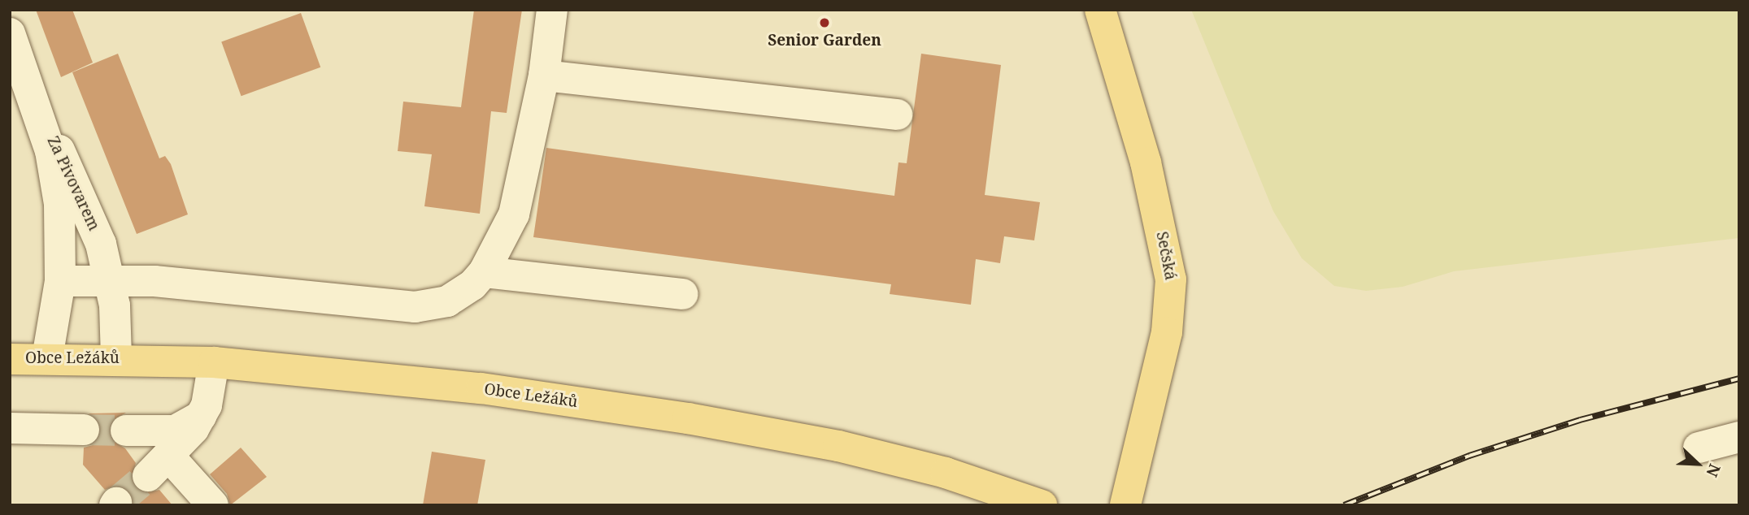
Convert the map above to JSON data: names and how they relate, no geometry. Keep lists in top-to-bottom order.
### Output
{
  "streets": {
    "main road": ["Sečská", "Obce Ležáků"],
    "street": ["Za Pivovarem"]
  },
  "crossings": [
    ["Za Pivovarem", "Obce Ležáků"]
  ],
  "places": ["Senior Garden"],
  "north": "bottom right"
}
